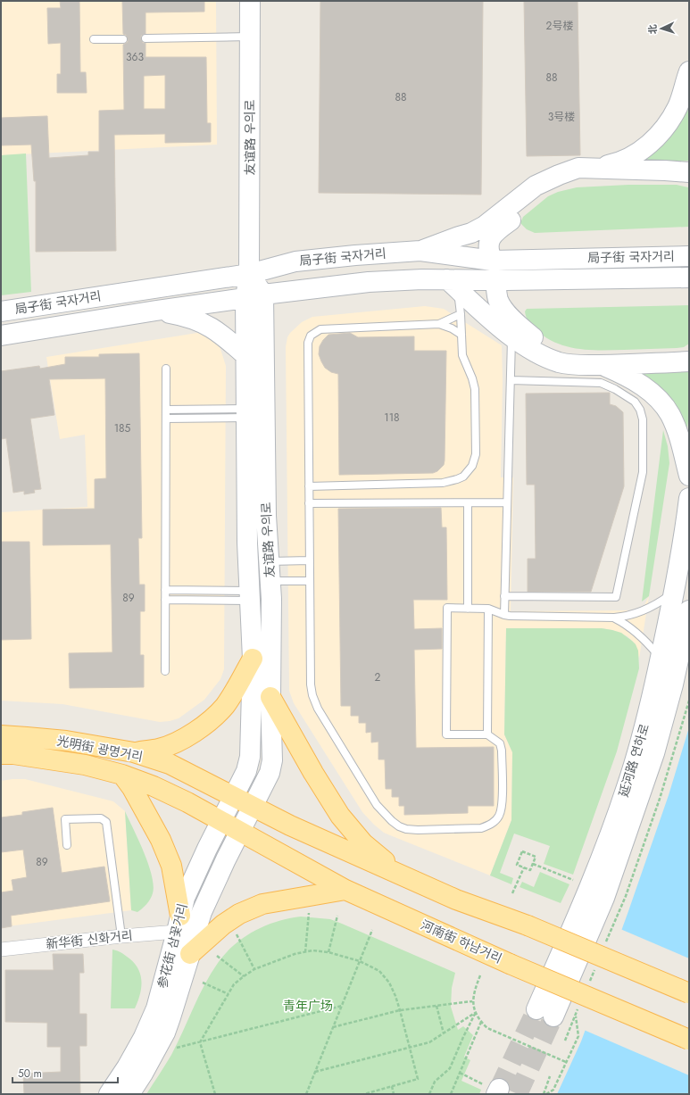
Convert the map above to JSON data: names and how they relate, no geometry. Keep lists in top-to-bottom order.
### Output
{
  "streets": {
    "main road": [
      "友谊路 우의로",
      "局子街 국자거리",
      "光明街 광명거리",
      "延河路 연하로",
      "河南街 하남거리",
      "参花街 삼꽃거리"
    ],
    "street": ["新华街 신화거리"]
  },
  "crossings": [
    ["友谊路 우의로", "局子街 국자거리"],
    ["友谊路 우의로", "光明街 광명거리"],
    ["友谊路 우의로", "参花街 삼꽃거리"],
    ["光明街 광명거리", "河南街 하남거리"],
    ["光明街 광명거리", "参花街 삼꽃거리"],
    ["新华街 신화거리", "参花街 삼꽃거리"],
    ["河南街 하남거리", "参花街 삼꽃거리"]
  ],
  "parks": ["青年广场"],
  "house_numbers": [
    "2号楼",
    "363",
    "88",
    "88",
    "3号楼",
    "118",
    "185",
    "89",
    "2",
    "89"
  ],
  "scale_bar": "50 m",
  "north": "left"
}
